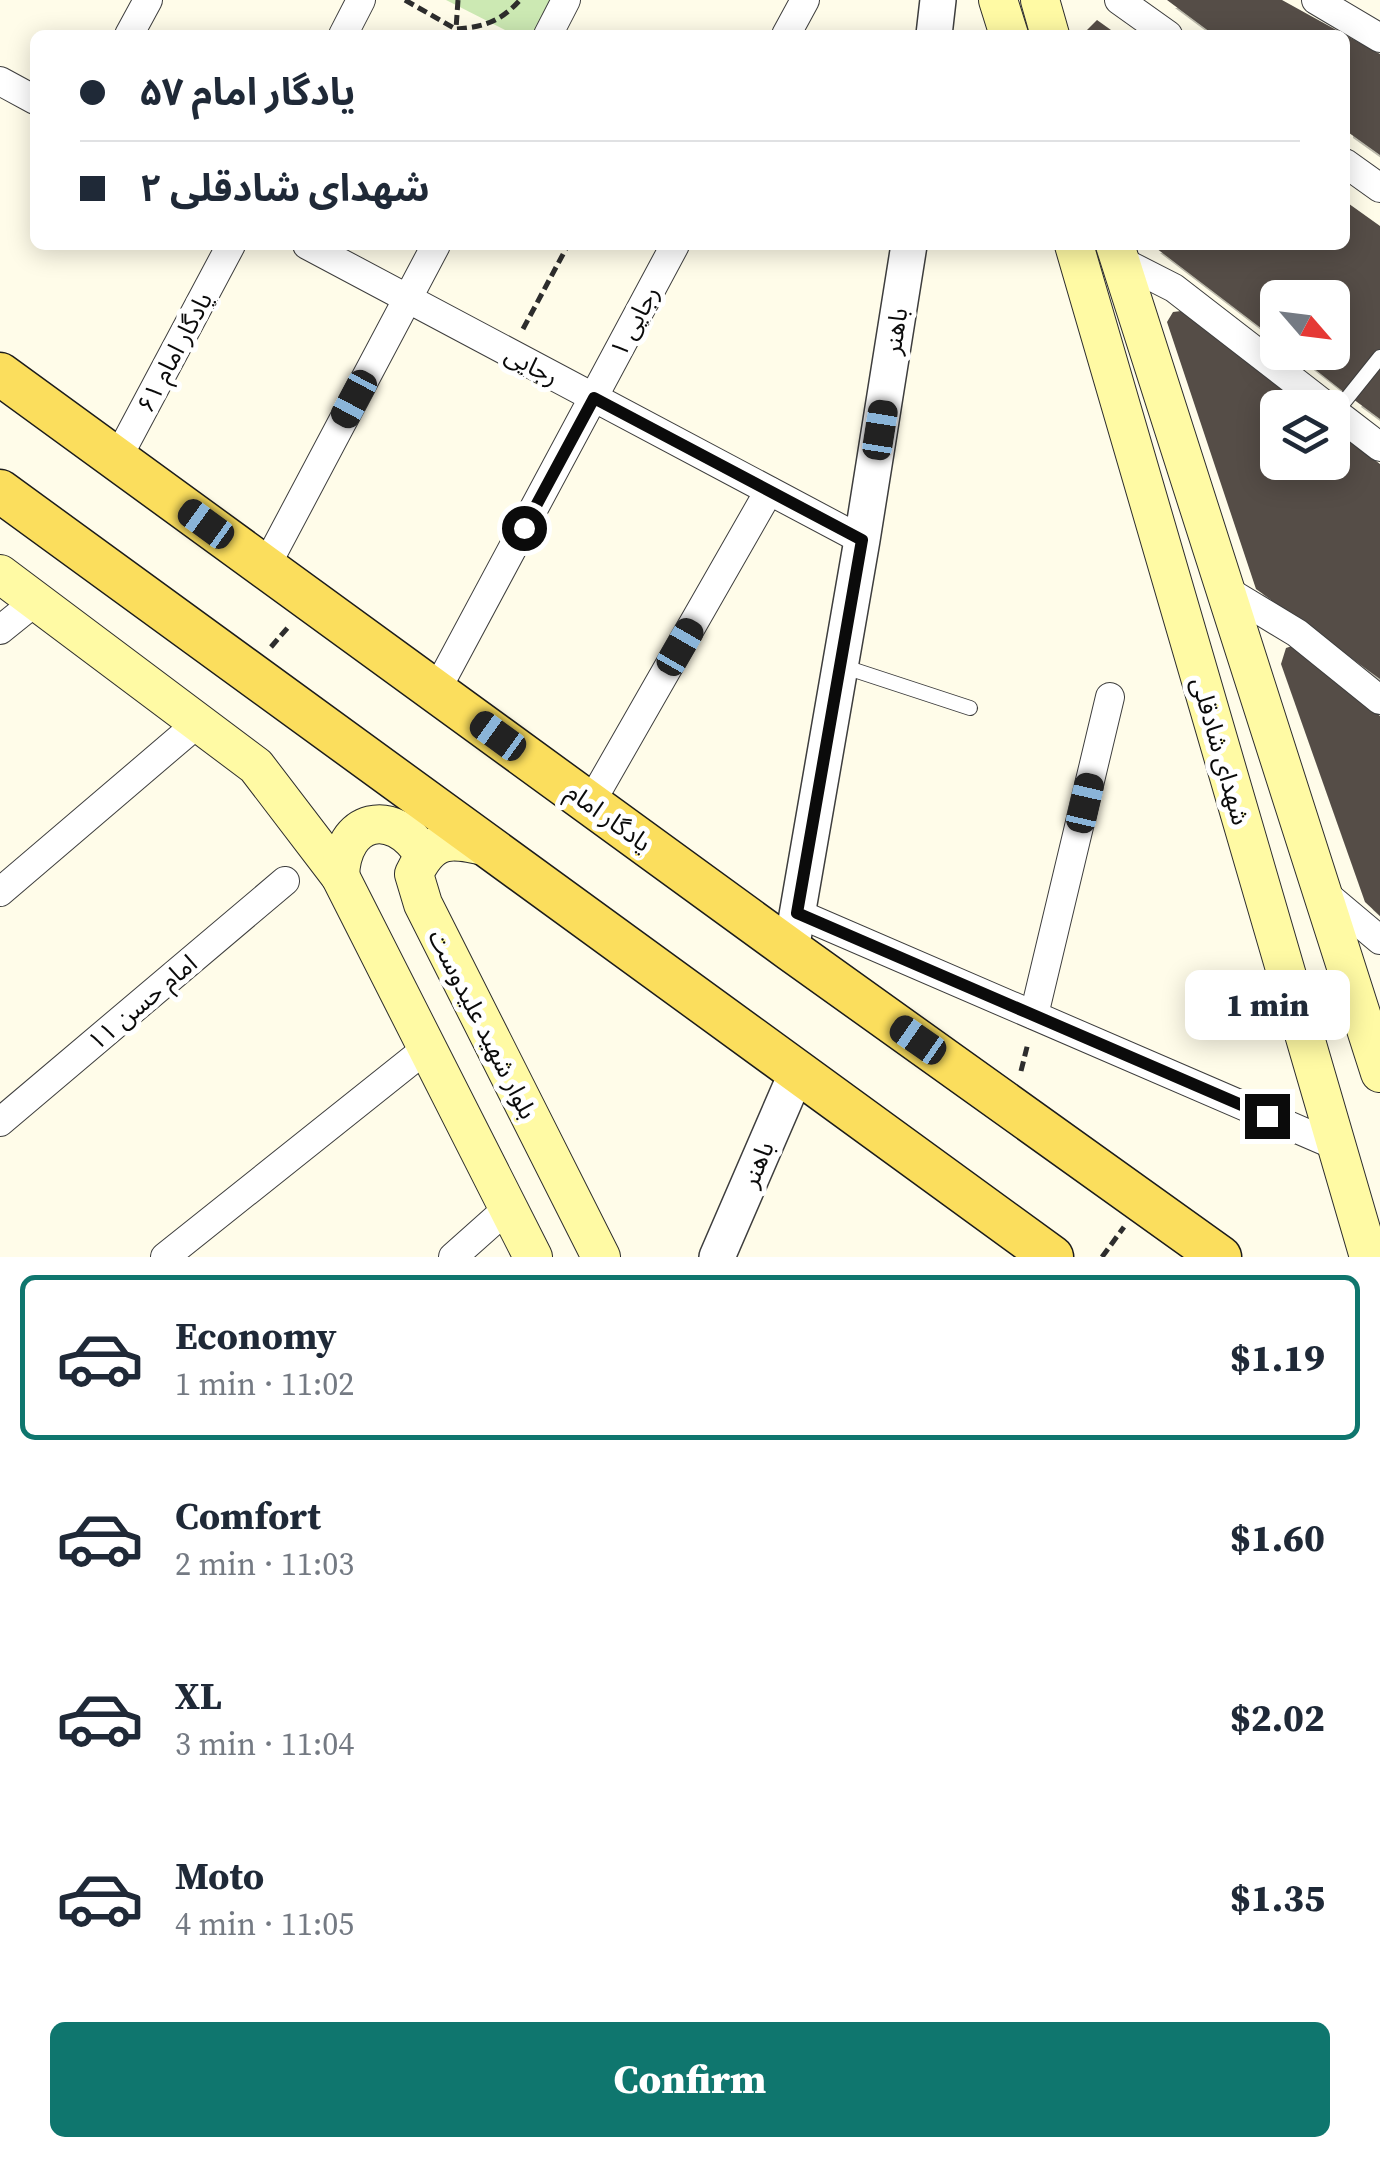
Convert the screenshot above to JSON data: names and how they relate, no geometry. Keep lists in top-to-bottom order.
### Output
{
  "streets": {
    "main road": ["شهدای شادقلی", "یادگار امام", "بلوار شهید علیدوست"],
    "street": [
      "رجایی ۱",
      "باهنر",
      "یادگار امام ۶۱",
      "رجایی",
      "امام حسن ۱۱"
    ]
  },
  "crossings": [
    ["رجایی ۱", "رجایی"],
    ["رجایی ۱", "یادگار امام"],
    ["باهنر", "رجایی"],
    ["باهنر", "یادگار امام"],
    ["یادگار امام ۶۱", "یادگار امام"]
  ],
  "north": "bottom right",
  "page": {
    "banner": ["یادگار امام ۵۷", "شهدای شادقلی ۲"],
    "bubble": "1 min",
    "list": [
      {
        "name": "Economy",
        "note": "1 min · 11:02",
        "value": "$1.19"
      },
      {
        "name": "Comfort",
        "note": "2 min · 11:03",
        "value": "$1.60"
      },
      {
        "name": "XL",
        "note": "3 min · 11:04",
        "value": "$2.02"
      },
      {
        "name": "Moto",
        "note": "4 min · 11:05",
        "value": "$1.35"
      }
    ],
    "buttons": "Confirm"
  }
}
